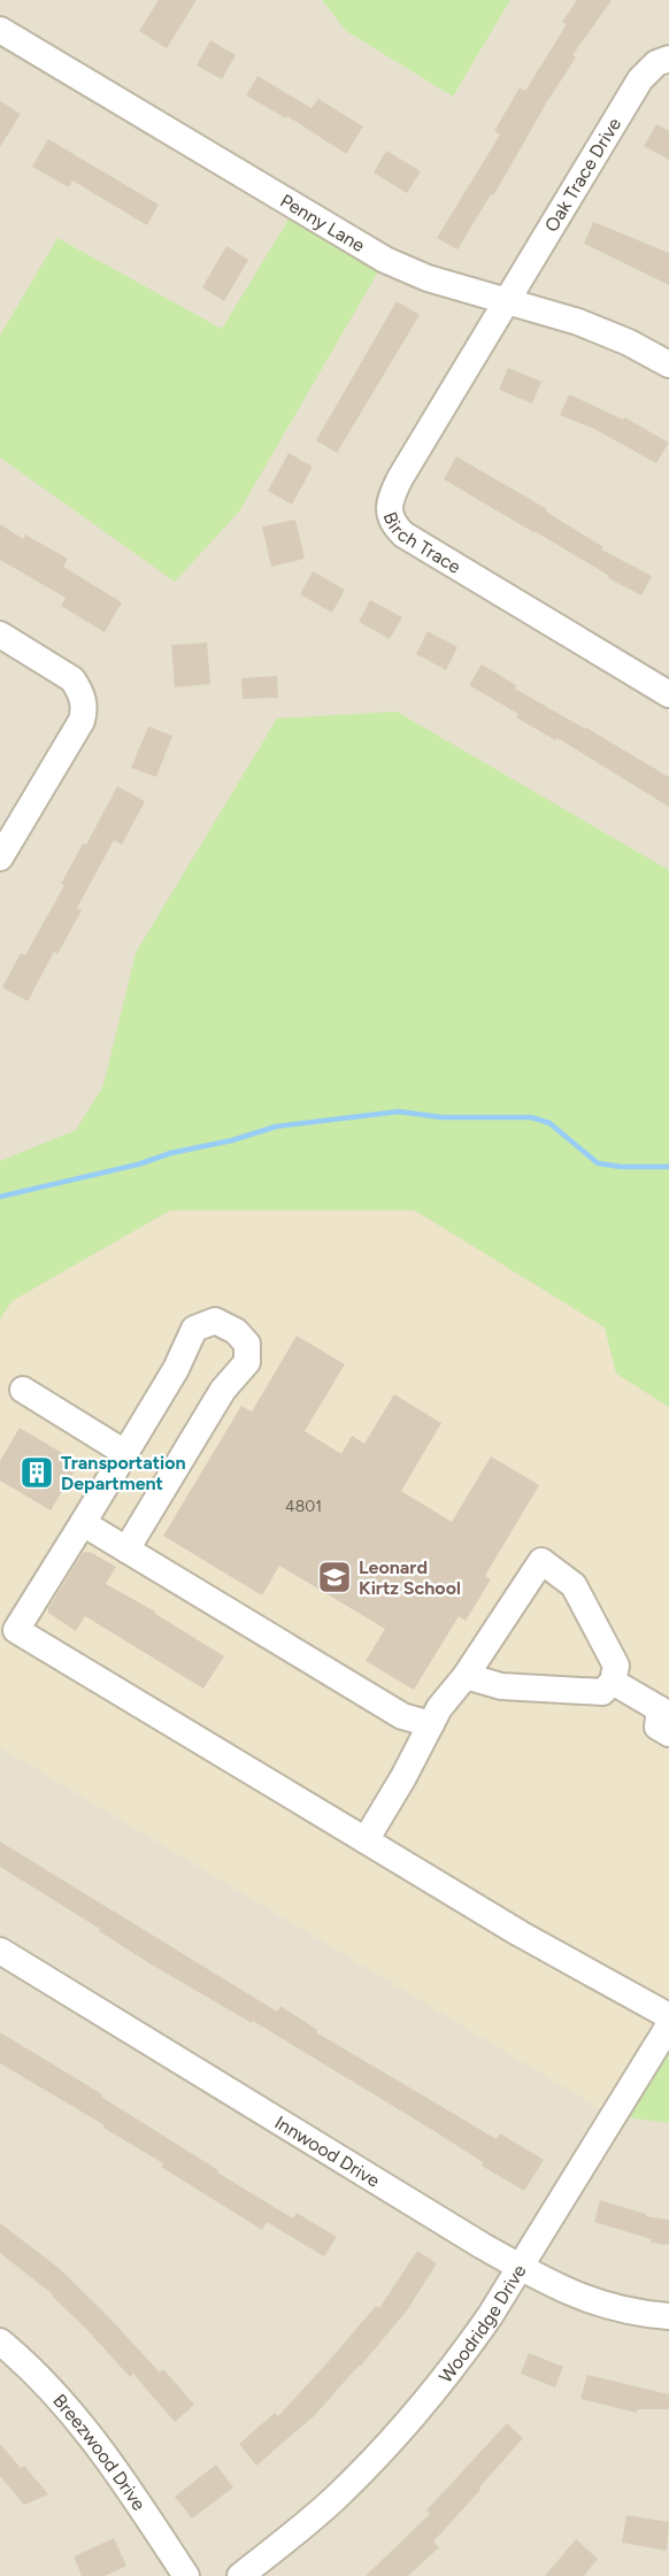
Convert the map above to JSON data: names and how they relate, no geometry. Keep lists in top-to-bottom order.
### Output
{
  "streets": {
    "street": [
      "Oak Trace Drive",
      "Penny Lane",
      "Birch Trace",
      "Innwood Drive",
      "Woodridge Drive",
      "Breezwood Drive"
    ]
  },
  "crossings": [
    ["Oak Trace Drive", "Penny Lane"],
    ["Oak Trace Drive", "Birch Trace"],
    ["Penny Lane", "Birch Trace"],
    ["Innwood Drive", "Woodridge Drive"]
  ],
  "places": {
    "building": ["Transportation Department"],
    "school or university": ["Leonard Kirtz School"]
  },
  "house_numbers": ["4801"]
}
